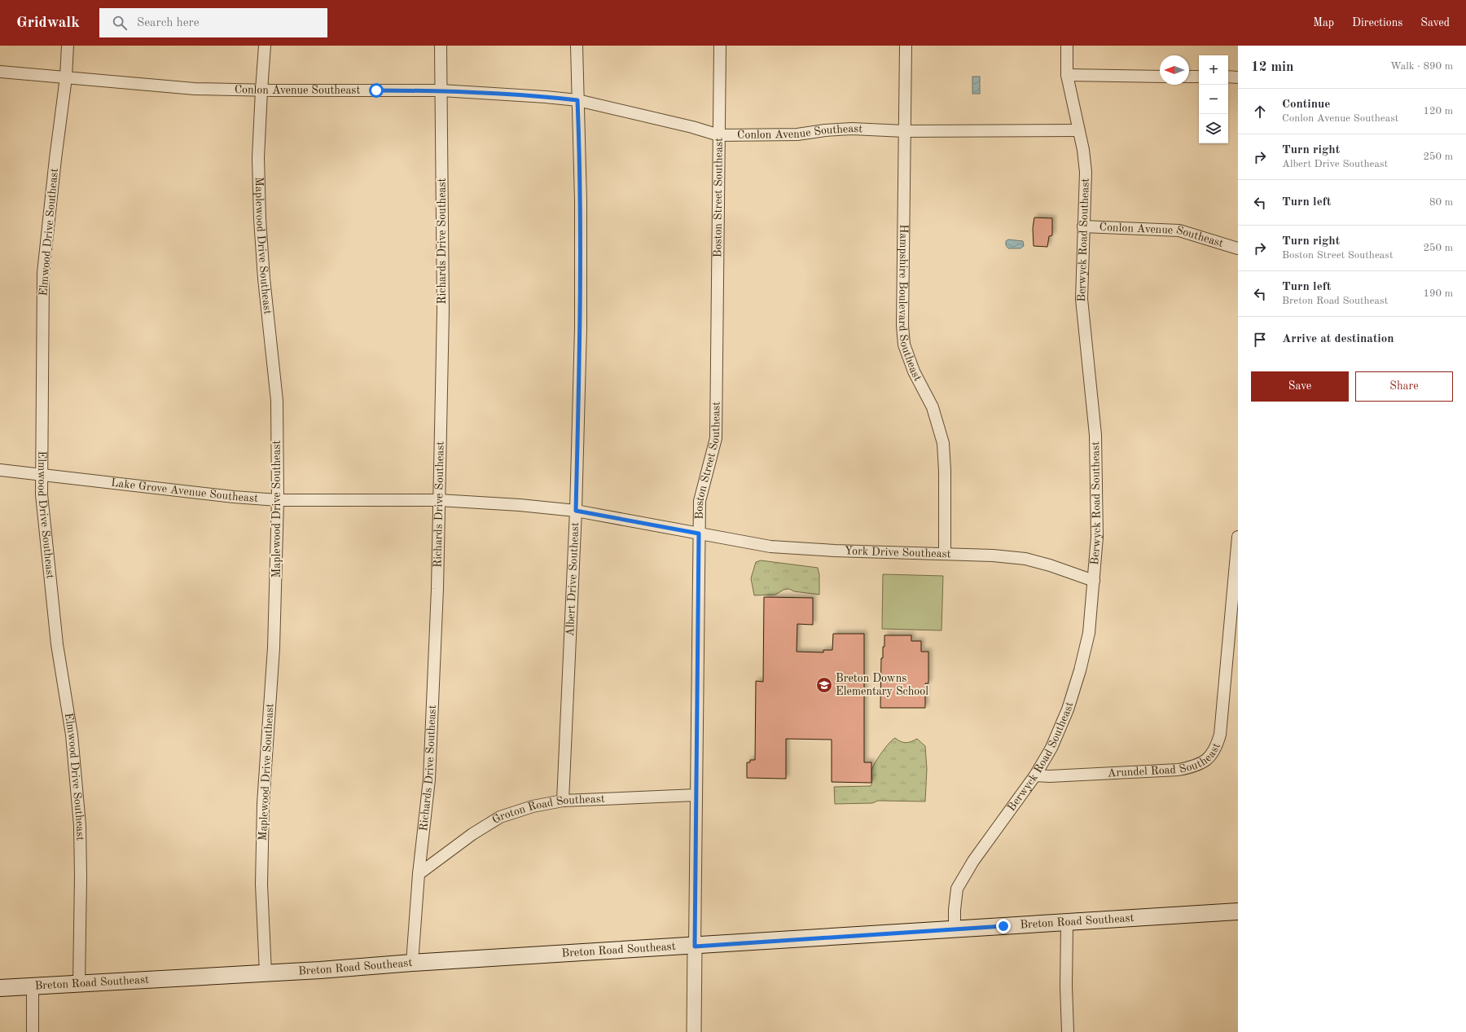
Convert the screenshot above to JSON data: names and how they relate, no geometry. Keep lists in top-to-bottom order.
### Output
{
  "streets": {
    "main road": ["Breton Road Southeast"],
    "street": [
      "Conlon Avenue Southeast",
      "Boston Street Southeast",
      "Elmwood Drive Southeast",
      "Berwyck Road Southeast",
      "Richards Drive Southeast",
      "Maplewood Drive Southeast",
      "Hampshire Boulevard Southeast",
      "Lake Grove Avenue Southeast",
      "York Drive Southeast",
      "Albert Drive Southeast",
      "Arundel Road Southeast",
      "Groton Road Southeast"
    ]
  },
  "crossings": [
    ["Conlon Avenue Southeast", "Boston Street Southeast"],
    ["Conlon Avenue Southeast", "Elmwood Drive Southeast"],
    ["Conlon Avenue Southeast", "Berwyck Road Southeast"],
    ["Conlon Avenue Southeast", "Richards Drive Southeast"],
    ["Conlon Avenue Southeast", "Maplewood Drive Southeast"],
    ["Conlon Avenue Southeast", "Hampshire Boulevard Southeast"],
    ["Conlon Avenue Southeast", "Albert Drive Southeast"],
    ["Boston Street Southeast", "Lake Grove Avenue Southeast"],
    ["Boston Street Southeast", "York Drive Southeast"],
    ["Boston Street Southeast", "Groton Road Southeast"],
    ["Boston Street Southeast", "Breton Road Southeast"],
    ["Elmwood Drive Southeast", "Lake Grove Avenue Southeast"],
    ["Elmwood Drive Southeast", "Breton Road Southeast"],
    ["Berwyck Road Southeast", "York Drive Southeast"],
    ["Berwyck Road Southeast", "Arundel Road Southeast"],
    ["Berwyck Road Southeast", "Breton Road Southeast"],
    ["Richards Drive Southeast", "Lake Grove Avenue Southeast"],
    ["Richards Drive Southeast", "Groton Road Southeast"],
    ["Richards Drive Southeast", "Breton Road Southeast"],
    ["Maplewood Drive Southeast", "Lake Grove Avenue Southeast"],
    ["Maplewood Drive Southeast", "Breton Road Southeast"],
    ["Hampshire Boulevard Southeast", "York Drive Southeast"],
    ["Lake Grove Avenue Southeast", "York Drive Southeast"],
    ["Lake Grove Avenue Southeast", "Albert Drive Southeast"],
    ["Albert Drive Southeast", "Groton Road Southeast"]
  ],
  "places": {
    "school or university": ["Breton Downs Elementary School"]
  },
  "north": "left",
  "page": {
    "header": "Gridwalk",
    "search": "Search here",
    "nav": ["Map", "Directions", "Saved"],
    "heading": ["12 min", "Walk · 890 m"],
    "map_buttons": ["+", "−"],
    "list": [
      ["Continue", "Conlon Avenue Southeast", "120 m"],
      ["Turn right", "Albert Drive Southeast", "250 m"],
      ["Turn left", "80 m"],
      ["Turn right", "Boston Street Southeast", "250 m"],
      ["Turn left", "Breton Road Southeast", "190 m"],
      "Arrive at destination"
    ],
    "buttons": ["Save", "Share"]
  }
}
